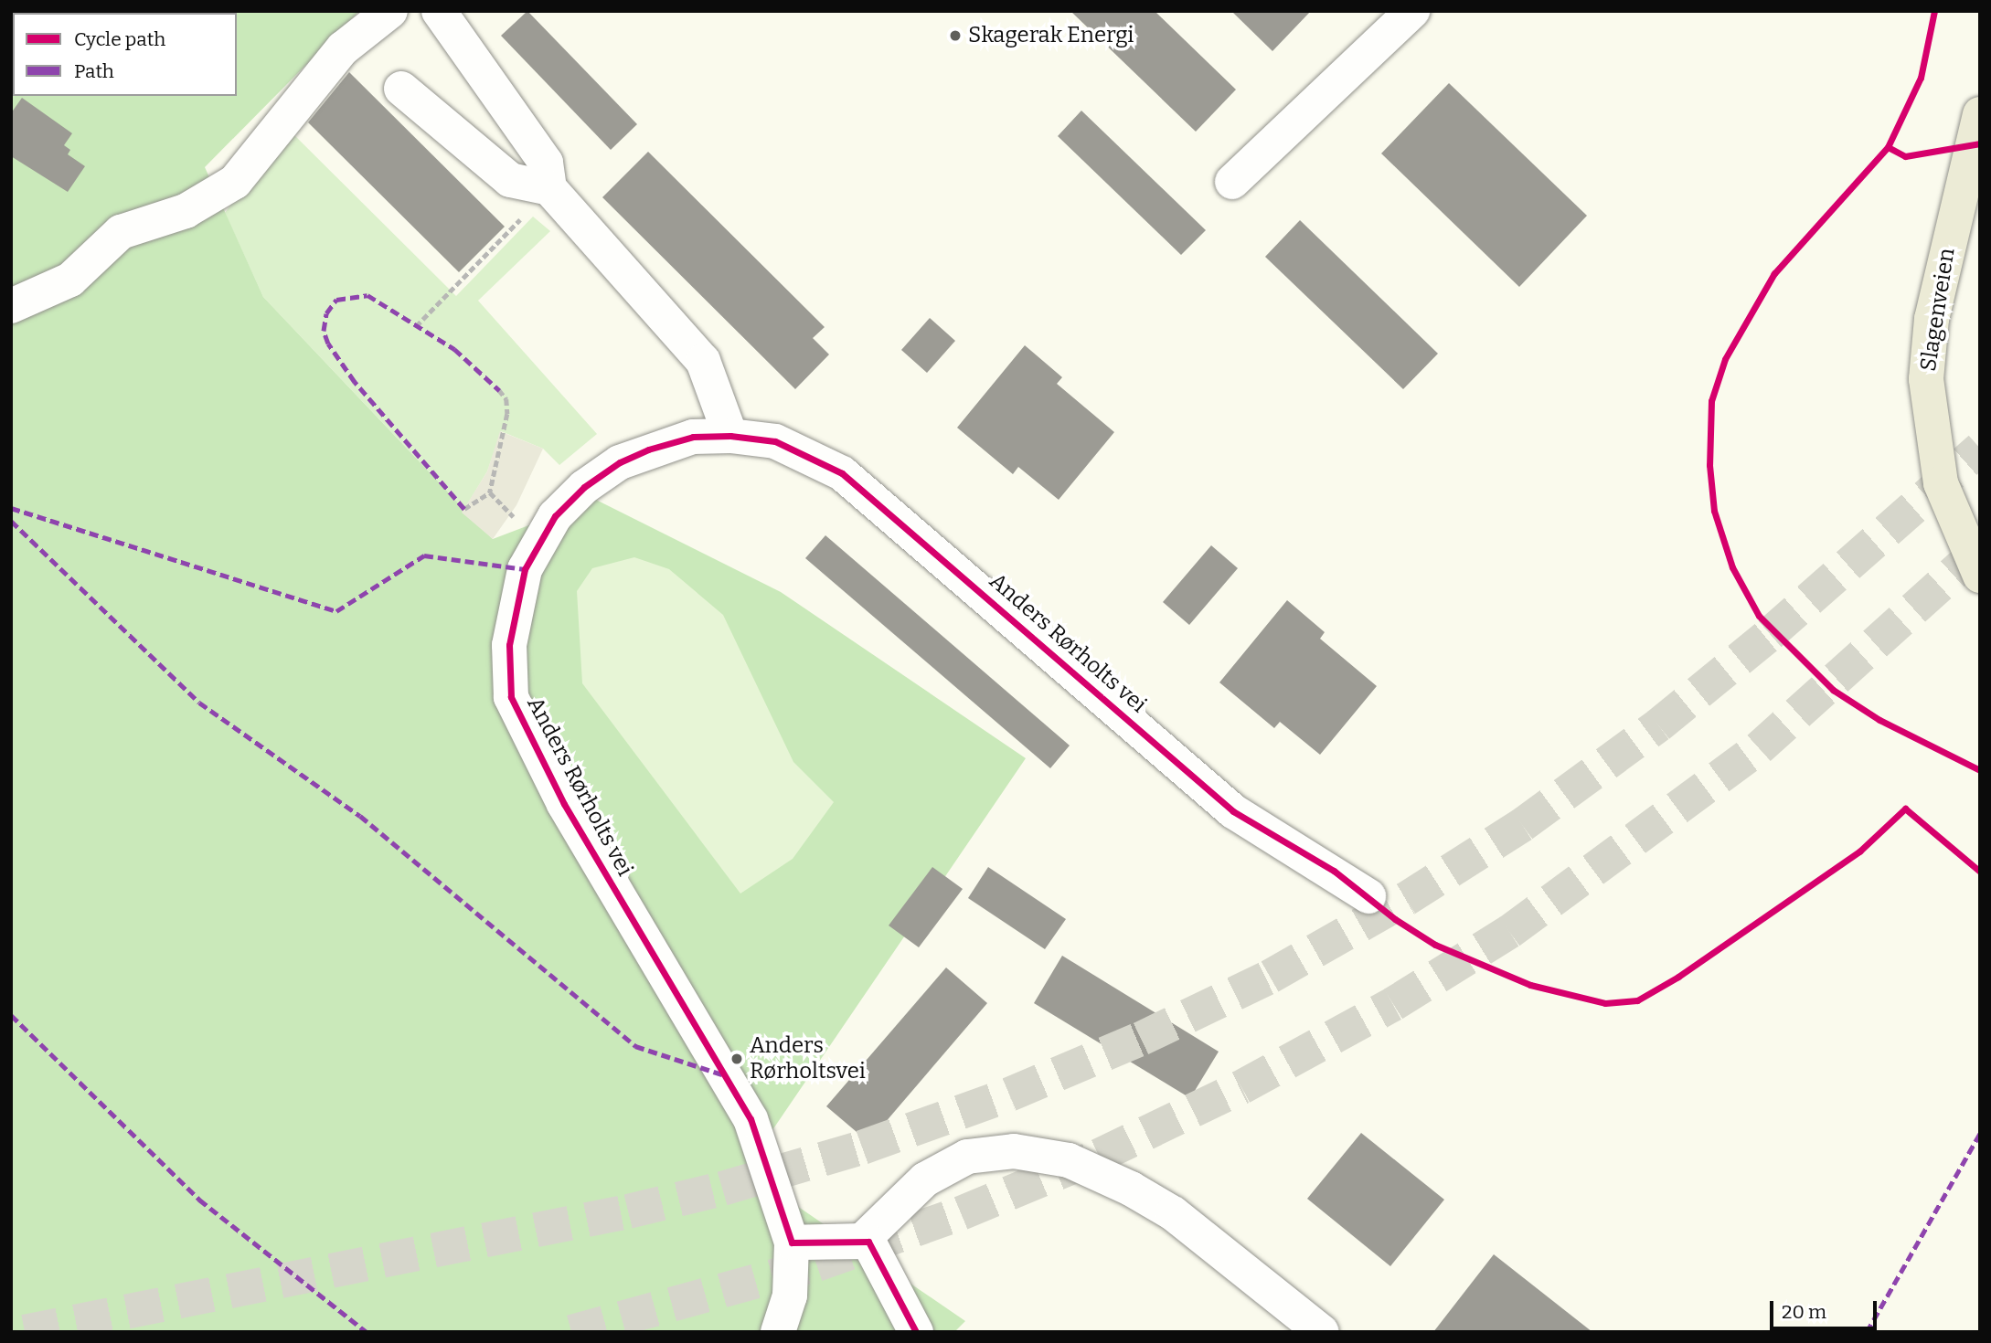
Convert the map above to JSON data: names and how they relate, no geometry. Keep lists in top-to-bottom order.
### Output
{
  "streets": {
    "main road": ["Slagenveien"],
    "street": ["Anders Rørholts vei"]
  },
  "places": ["Skagerak Energi", "Anders Rørholtsvei"],
  "legend": ["Cycle path", "Path"],
  "scale_bar": "20 m"
}
